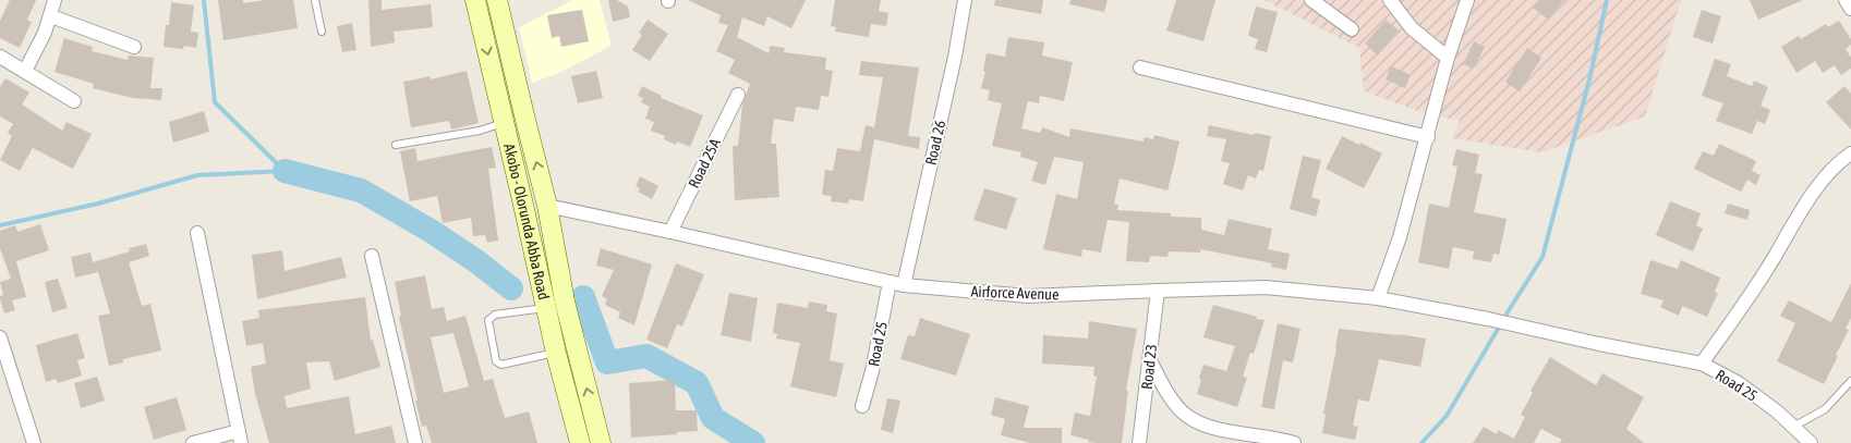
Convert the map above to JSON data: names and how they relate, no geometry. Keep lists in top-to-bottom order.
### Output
{
  "streets": {
    "main road": ["Akobo - Olorunda Abba Road"],
    "street": [
      "Road 26",
      "Road 25A",
      "Airforce Avenue",
      "Road 25",
      "Road 23"
    ]
  },
  "crossings": [
    ["Road 26", "Airforce Avenue"],
    ["Road 25A", "Airforce Avenue"],
    ["Akobo - Olorunda Abba Road", "Airforce Avenue"],
    ["Airforce Avenue", "Road 25"],
    ["Airforce Avenue", "Road 23"]
  ]
}
